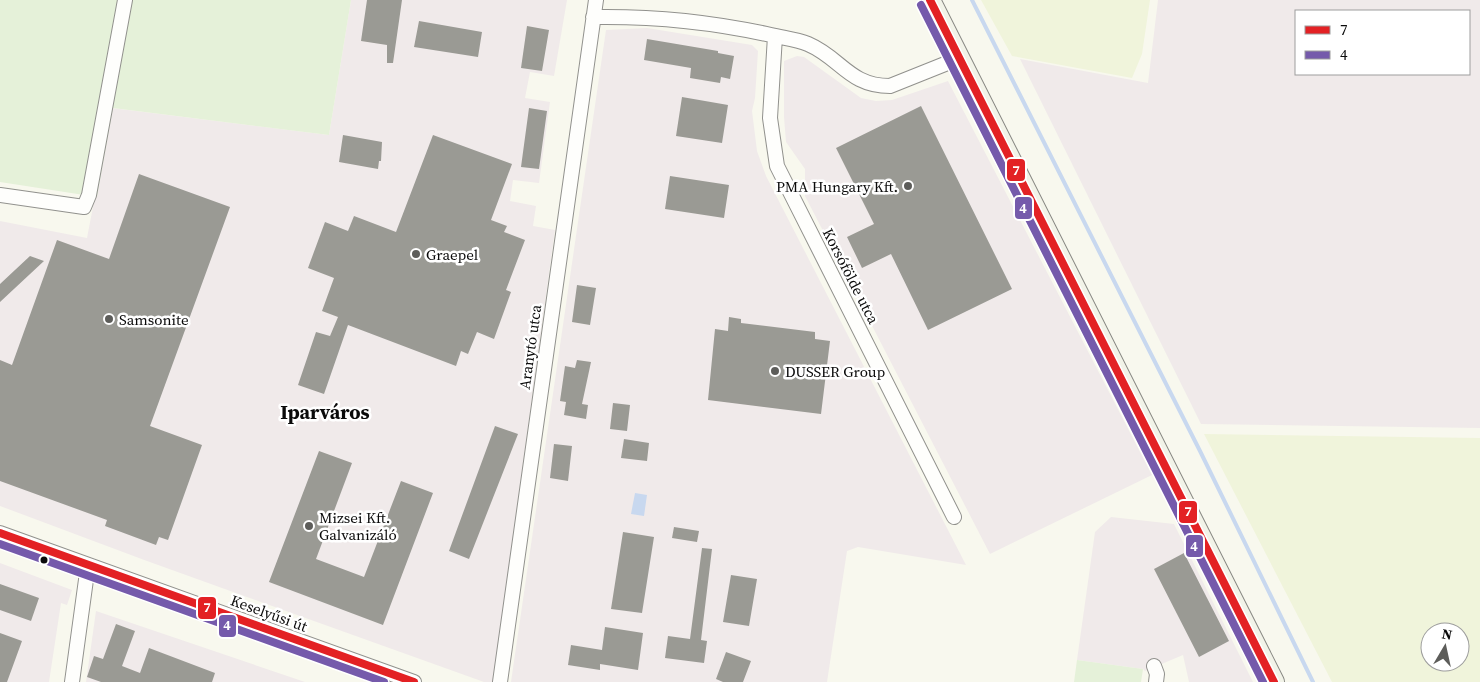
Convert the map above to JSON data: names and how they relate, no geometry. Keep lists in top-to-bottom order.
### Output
{
  "streets": {
    "street": ["Korsófölde utca", "Aranytó utca", "Keselyűsi út"]
  },
  "districts": ["Iparváros"],
  "places": [
    "PMA Hungary Kft.",
    "Graepel",
    "Samsonite",
    "DUSSER Group",
    "Mizsei Kft. Galvanizáló"
  ],
  "lines": ["transit line 7", "transit line 4"],
  "legend": ["7", "4"],
  "north": "top"
}
